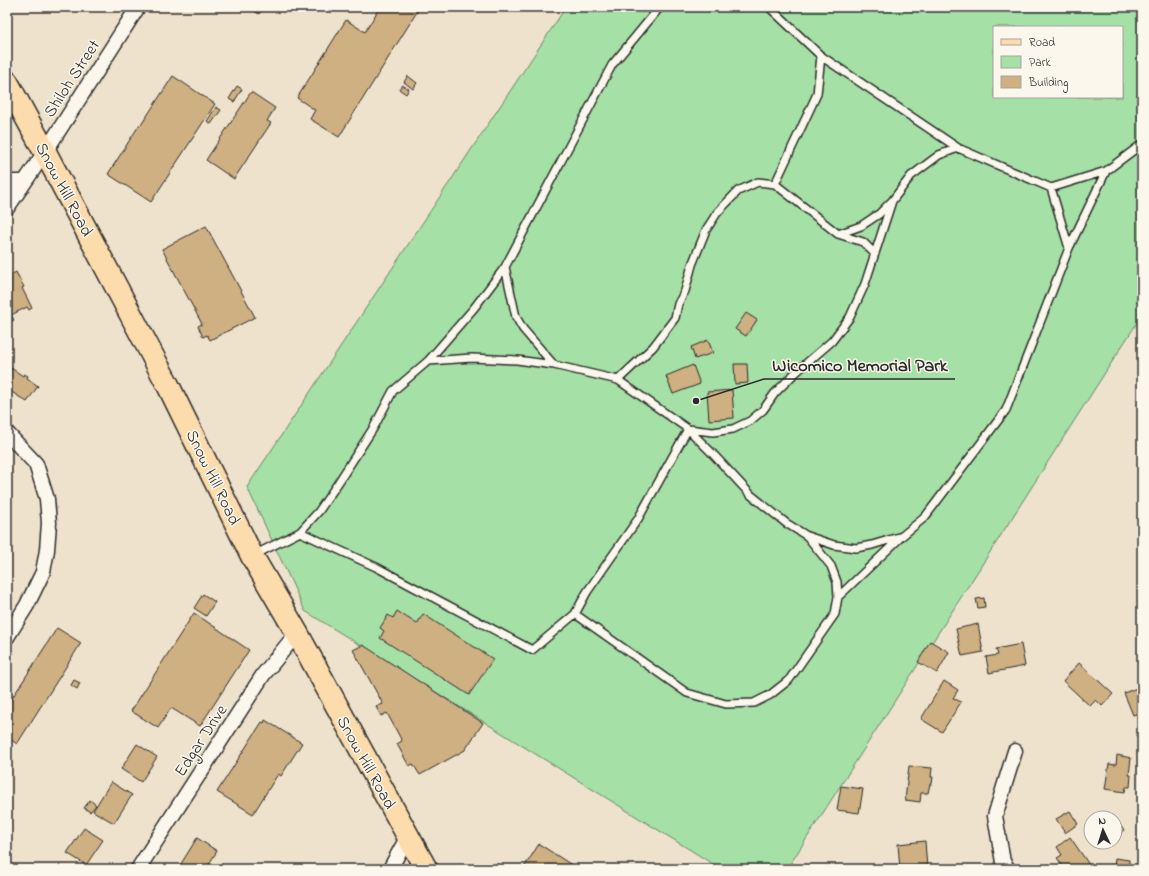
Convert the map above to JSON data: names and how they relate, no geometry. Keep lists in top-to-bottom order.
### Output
{
  "streets": {
    "main road": ["Snow Hill Road"],
    "street": ["Shiloh Street", "Edgar Drive"]
  },
  "crossings": [
    ["Shiloh Street", "Snow Hill Road"],
    ["Snow Hill Road", "Edgar Drive"]
  ],
  "places": ["Wicomico Memorial Park"],
  "legend": ["Road", "Park", "Building"],
  "north": "top"
}
